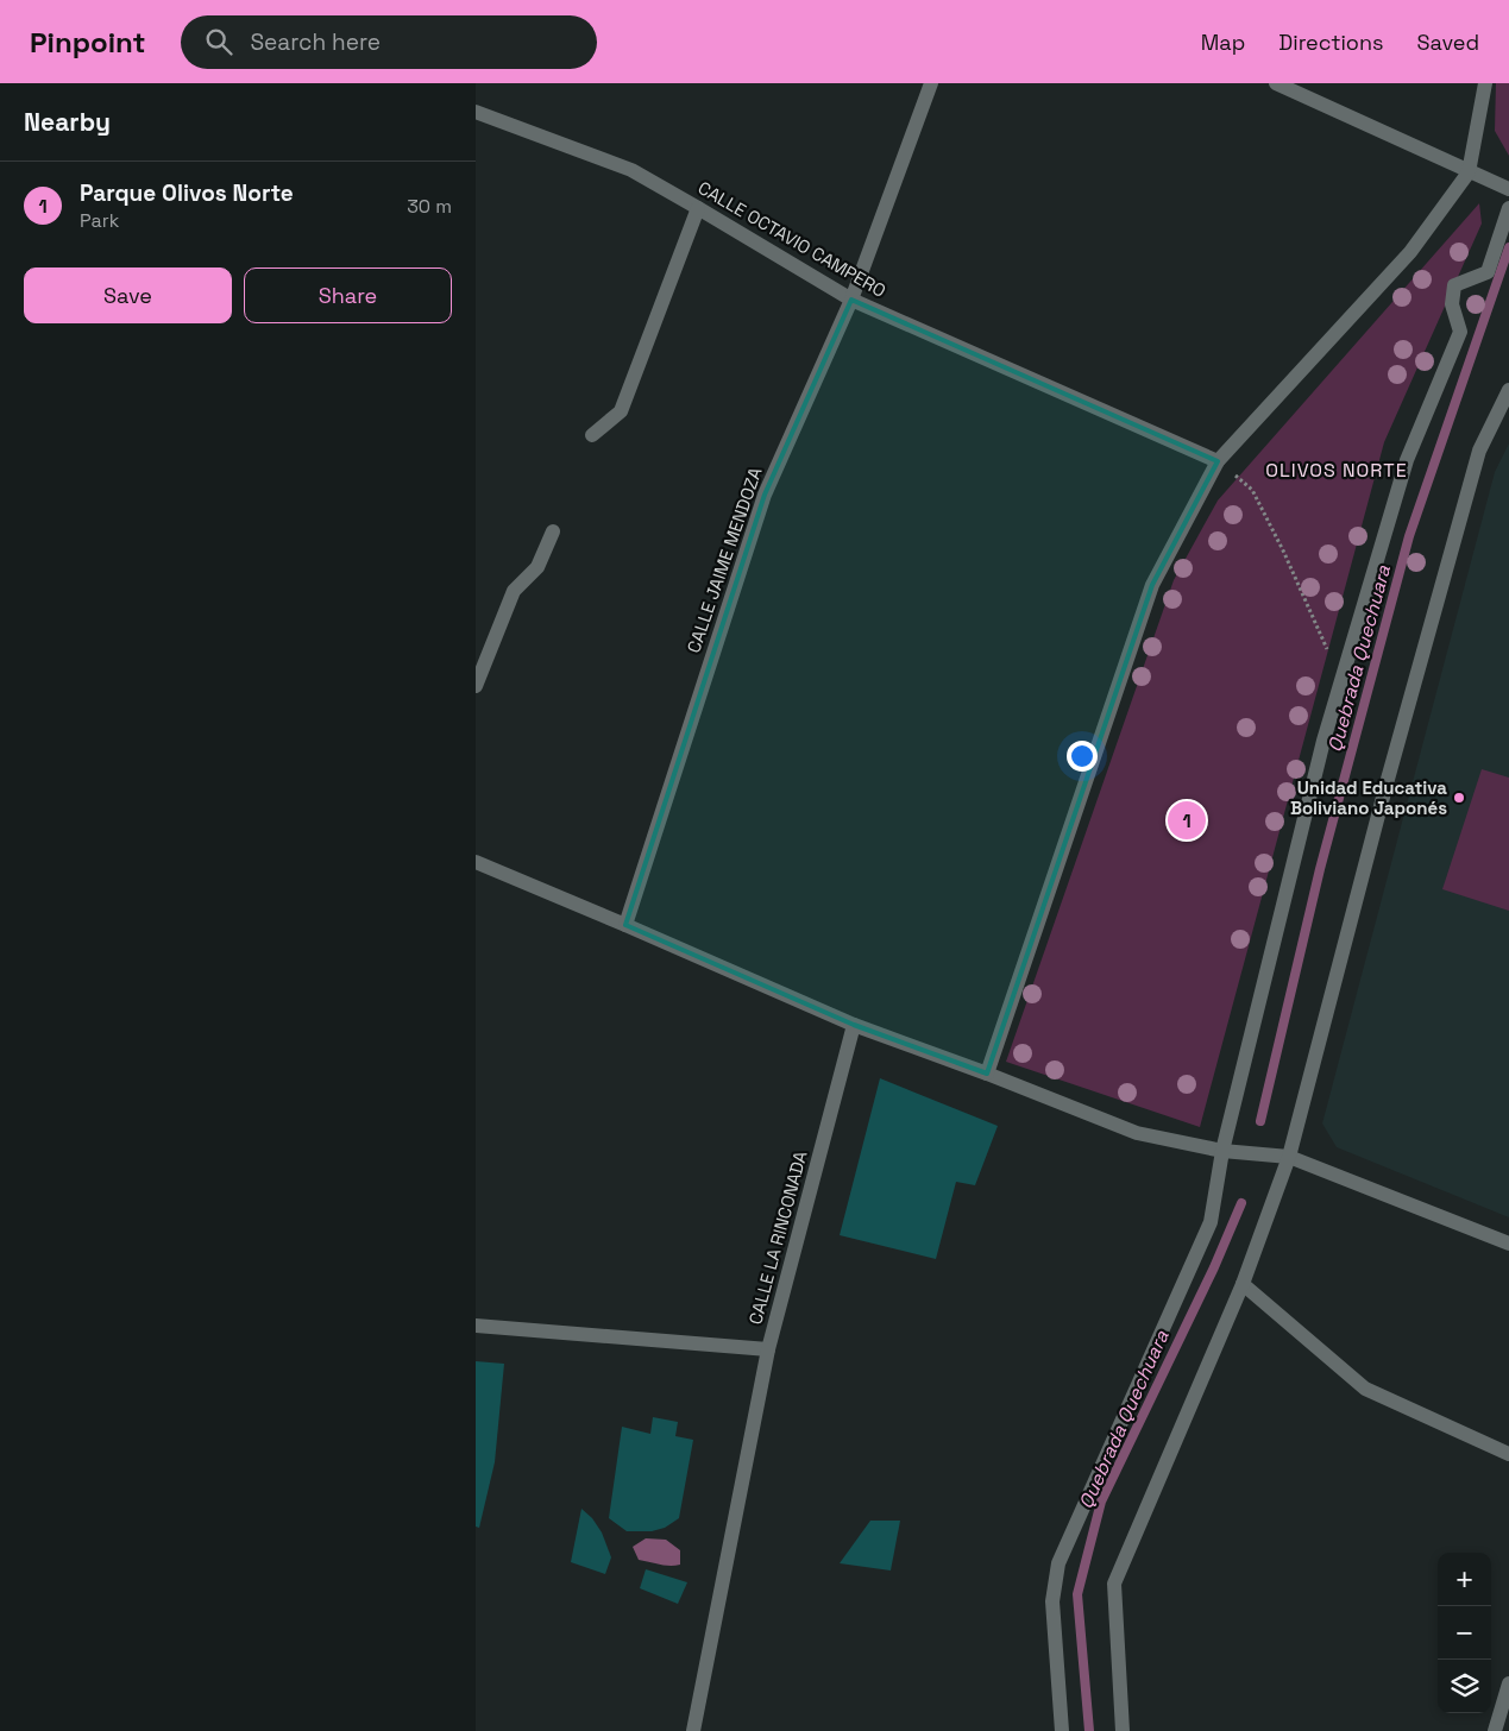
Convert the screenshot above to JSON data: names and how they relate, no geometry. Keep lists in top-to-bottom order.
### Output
{
  "streets": {
    "street": ["CALLE OCTAVIO CAMPERO", "CALLE JAIME MENDOZA", "CALLE LA RINCONADA"]
  },
  "crossings": [
    ["CALLE OCTAVIO CAMPERO", "CALLE JAIME MENDOZA"]
  ],
  "districts": ["OLIVOS NORTE"],
  "water": ["Quebrada Quechuara"],
  "places": ["Unidad Educativa Boliviano Japonés"],
  "page": {
    "header": "Pinpoint",
    "search": "Search here",
    "nav": ["Map", "Directions", "Saved"],
    "heading": "Nearby",
    "list": [
      {
        "mark": "1",
        "name": "Parque Olivos Norte",
        "note": "Park",
        "value": "30 m"
      }
    ],
    "buttons": ["Save", "Share"],
    "pins": "1",
    "map_buttons": ["+", "−"]
  }
}
